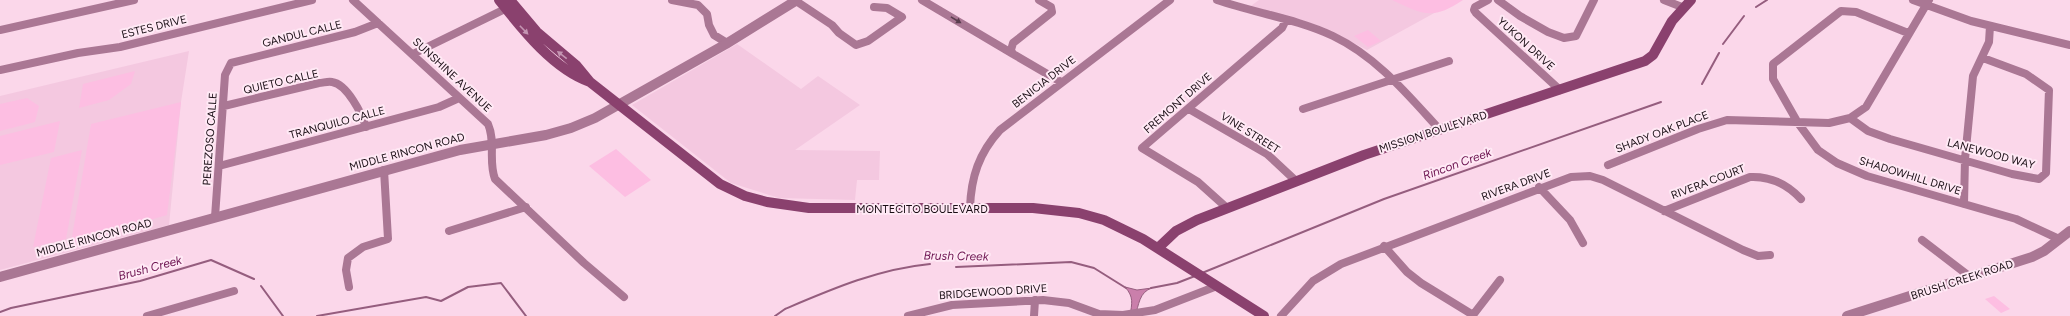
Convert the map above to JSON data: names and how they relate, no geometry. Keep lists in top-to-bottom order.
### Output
{
  "streets": {
    "main road": ["MISSION BOULEVARD", "MONTECITO BOULEVARD"],
    "street": [
      "ESTES DRIVE",
      "GANDUL CALLE",
      "YUKON DRIVE",
      "SUNSHINE AVENUE",
      "QUIETO CALLE",
      "BENICIA DRIVE",
      "FREMONT DRIVE",
      "TRANQUILO CALLE",
      "SHADY OAK PLACE",
      "VINE STREET",
      "PEREZOSO CALLE",
      "MIDDLE RINCON ROAD",
      "LANEWOOD WAY",
      "SHADOWHILL DRIVE",
      "RIVERA COURT",
      "RIVERA DRIVE",
      "BRUSH CREEK ROAD",
      "BRIDGEWOOD DRIVE"
    ]
  },
  "crossings": [
    ["GANDUL CALLE", "SUNSHINE AVENUE"],
    ["GANDUL CALLE", "PEREZOSO CALLE"],
    ["YUKON DRIVE", "MISSION BOULEVARD"],
    ["SUNSHINE AVENUE", "TRANQUILO CALLE"],
    ["SUNSHINE AVENUE", "MIDDLE RINCON ROAD"],
    ["QUIETO CALLE", "TRANQUILO CALLE"],
    ["QUIETO CALLE", "PEREZOSO CALLE"],
    ["BENICIA DRIVE", "MONTECITO BOULEVARD"],
    ["FREMONT DRIVE", "MISSION BOULEVARD"],
    ["FREMONT DRIVE", "VINE STREET"],
    ["TRANQUILO CALLE", "PEREZOSO CALLE"],
    ["MISSION BOULEVARD", "VINE STREET"],
    ["MISSION BOULEVARD", "MONTECITO BOULEVARD"],
    ["SHADY OAK PLACE", "LANEWOOD WAY"],
    ["SHADY OAK PLACE", "SHADOWHILL DRIVE"],
    ["PEREZOSO CALLE", "MIDDLE RINCON ROAD"],
    ["MIDDLE RINCON ROAD", "MONTECITO BOULEVARD"],
    ["SHADOWHILL DRIVE", "BRUSH CREEK ROAD"],
    ["RIVERA COURT", "RIVERA DRIVE"],
    ["MONTECITO BOULEVARD", "BRIDGEWOOD DRIVE"]
  ],
  "water": ["Rincon Creek", "Brush Creek"]
}
